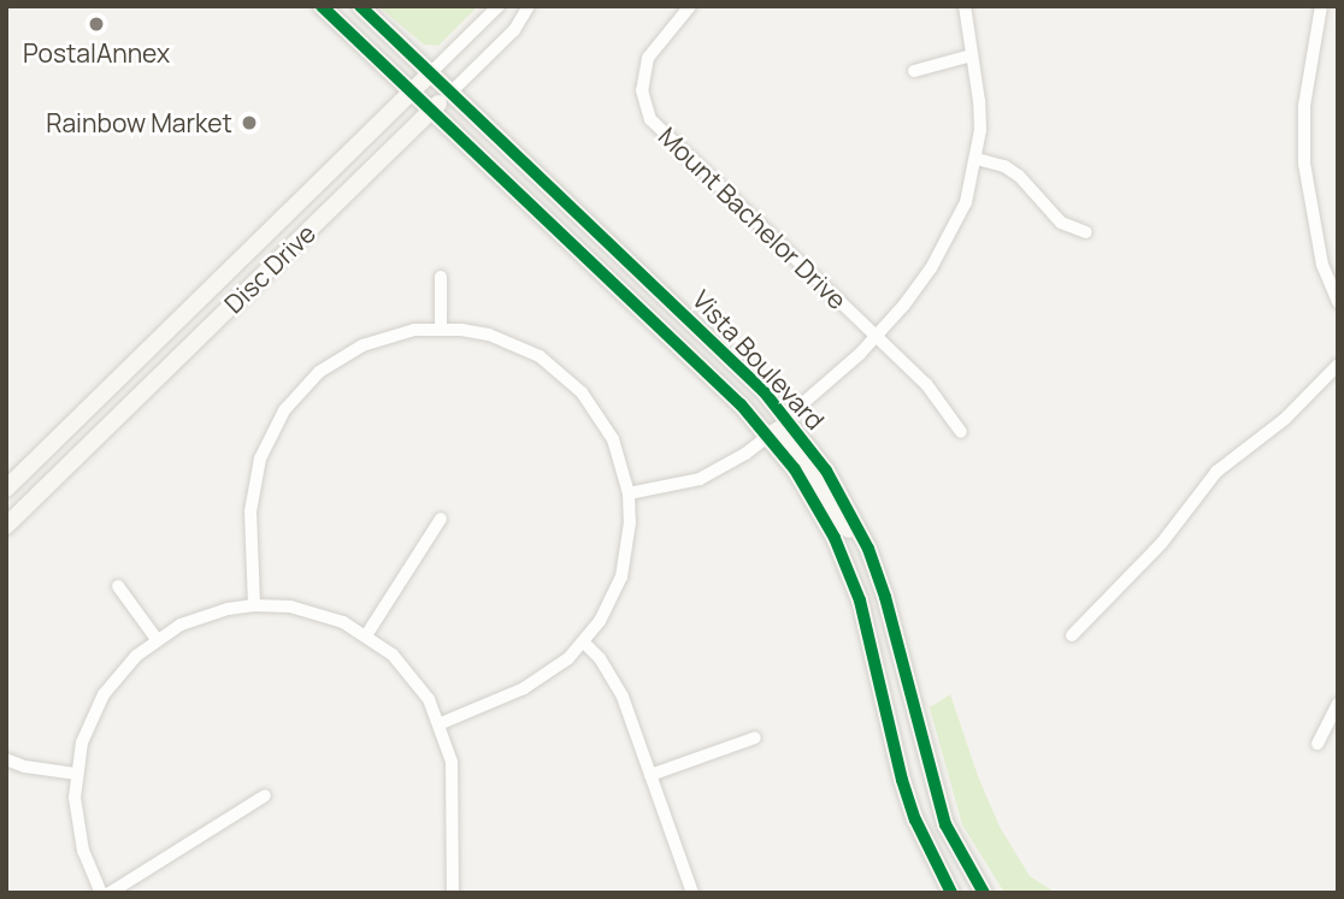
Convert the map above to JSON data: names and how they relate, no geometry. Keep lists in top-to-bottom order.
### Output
{
  "streets": {
    "main road": ["Disc Drive", "Vista Boulevard"],
    "street": ["Mount Bachelor Drive"]
  },
  "crossings": [
    ["Disc Drive", "Vista Boulevard"]
  ],
  "places": ["PostalAnnex", "Rainbow Market"]
}
